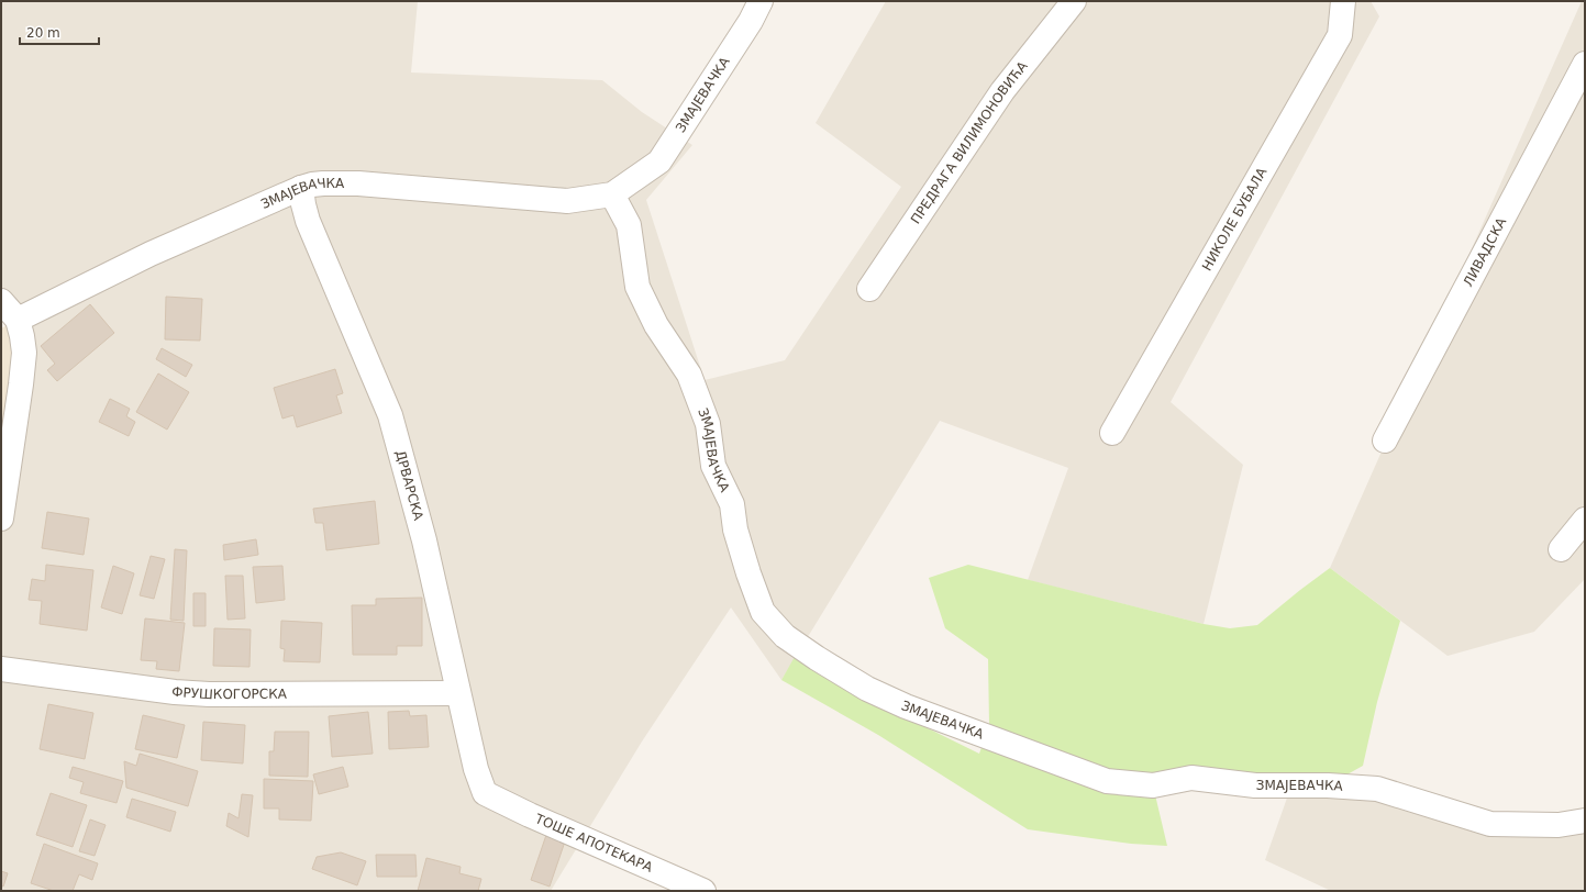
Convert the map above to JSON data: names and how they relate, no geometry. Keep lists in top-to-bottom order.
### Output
{
  "streets": {
    "street": [
      "ЗМАЈЕВАЧКА",
      "ПРЕДРАГА ВИЛИМОНОВИЋА",
      "НИКОЛЕ БУБАЛА",
      "ЛИВАДСКА",
      "ДРВАРСКА",
      "ФРУШКОГОРСКА",
      "ТОШЕ АПОТЕКАРА"
    ]
  },
  "crossings": [
    ["ЗМАЈЕВАЧКА", "ДРВАРСКА"],
    ["ДРВАРСКА", "ФРУШКОГОРСКА"],
    ["ДРВАРСКА", "ТОШЕ АПОТЕКАРА"]
  ],
  "scale_bar": "20 m"
}
